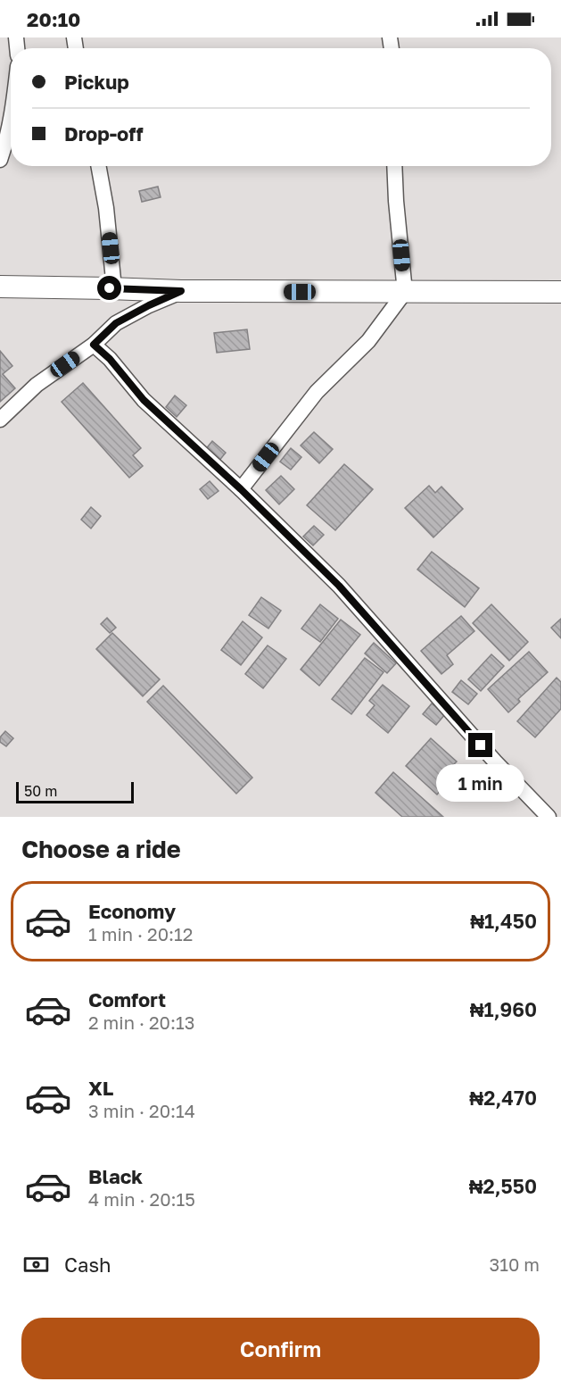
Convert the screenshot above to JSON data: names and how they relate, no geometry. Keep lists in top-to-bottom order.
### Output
{
  "scale_bar": "50 m",
  "page": {
    "status": "20:10",
    "banner": ["Pickup", "Drop-off"],
    "bubble": "1 min",
    "scale": "50 m",
    "heading": "Choose a ride",
    "list": [
      {
        "name": "Economy",
        "note": "1 min · 20:12",
        "value": "₦1,450"
      },
      {
        "name": "Comfort",
        "note": "2 min · 20:13",
        "value": "₦1,960"
      },
      {
        "name": "XL",
        "note": "3 min · 20:14",
        "value": "₦2,470"
      },
      {
        "name": "Black",
        "note": "4 min · 20:15",
        "value": "₦2,550"
      }
    ],
    "pay": ["Cash", "310 m"],
    "buttons": "Confirm"
  }
}
